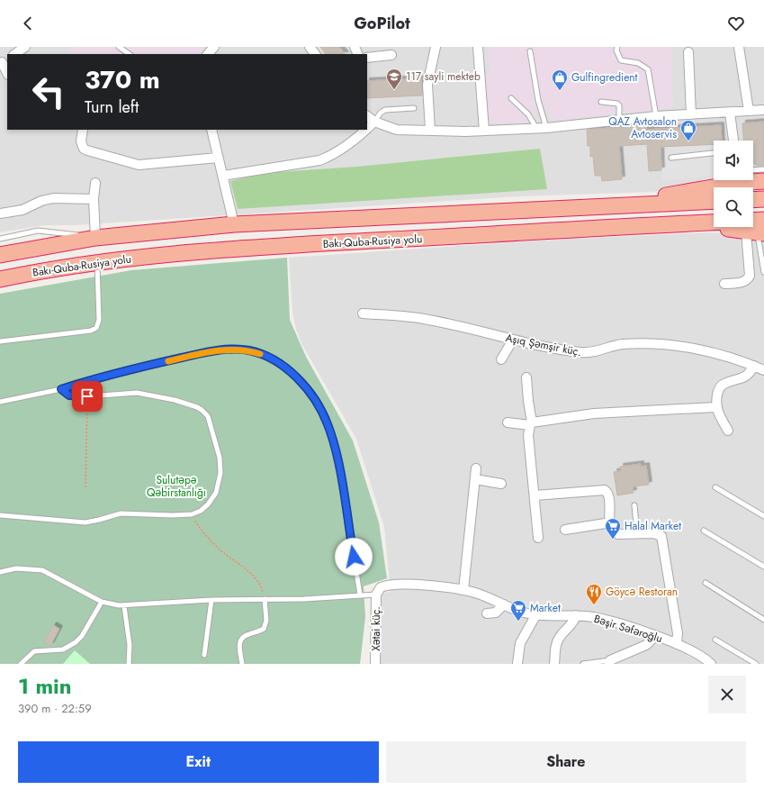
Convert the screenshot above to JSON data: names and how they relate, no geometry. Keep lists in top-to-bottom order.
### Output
{
  "streets": {
    "highway": ["Bakı-Quba-Rusiya yolu"],
    "street": ["Aşıq Şəmşir küç.", "Xətai küç.", "Bəşir Səfəroğlu"]
  },
  "crossings": [
    ["Xətai küç.", "Bəşir Səfəroğlu"]
  ],
  "parks": ["Sulutəpə Qəbirstanlığı"],
  "places": {
    "school or university": ["117 sayli mekteb"],
    "shop": ["Gulfingredient", "QAZ Avtosalon Avtoservis"],
    "supermarket": ["Halal Market", "Market"],
    "restaurant": ["Göycə Restoran"]
  },
  "page": {
    "header": "GoPilot",
    "turn": ["370 m", "Turn left"],
    "heading": ["1 min", "390 m · 22:59"],
    "buttons": ["Exit", "Share"]
  }
}
